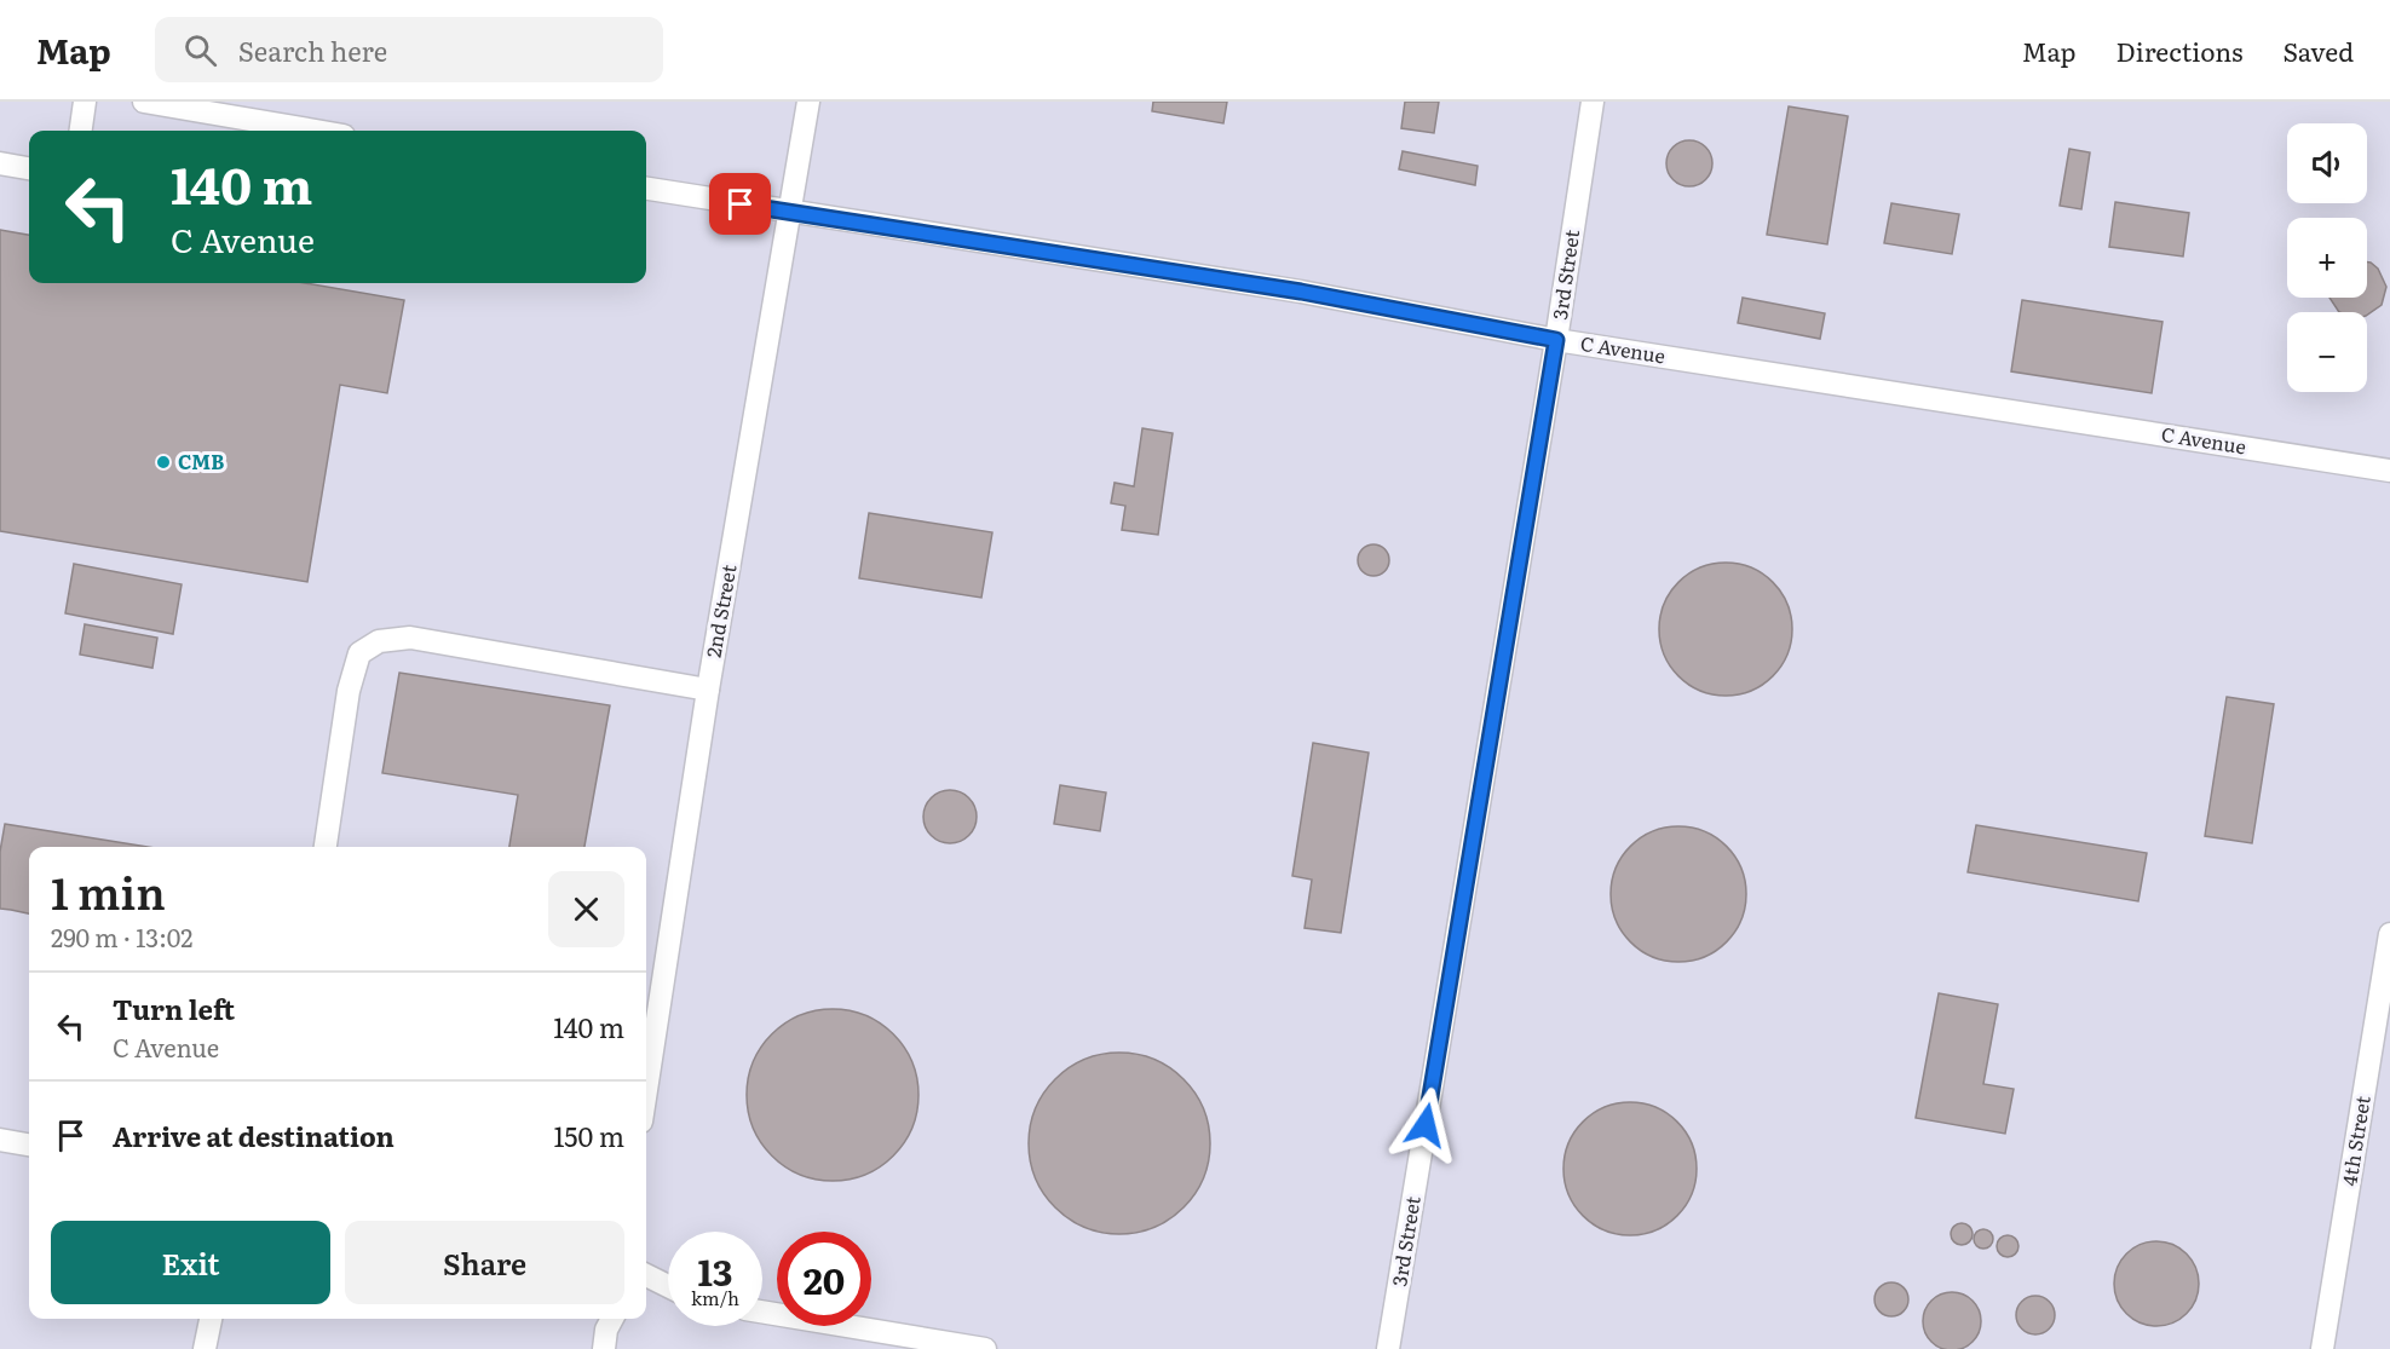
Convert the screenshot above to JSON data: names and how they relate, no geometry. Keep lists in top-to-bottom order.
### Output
{
  "streets": {
    "lane": [
      "3rd Street",
      "C Avenue",
      "2nd Street",
      "4th Street"
    ]
  },
  "crossings": [
    ["3rd Street", "C Avenue"],
    ["C Avenue", "2nd Street"]
  ],
  "places": ["CMB"],
  "page": {
    "header": "Map",
    "search": "Search here",
    "nav": ["Map", "Directions", "Saved"],
    "map_buttons": ["+", "−"],
    "turn": ["140 m", "C Avenue"],
    "heading": ["1 min", "290 m · 13:02"],
    "list": [
      {
        "name": "Turn left",
        "note": "C Avenue",
        "value": "140 m"
      },
      {
        "name": "Arrive at destination",
        "value": "150 m"
      }
    ],
    "buttons": ["Exit", "Share"],
    "speed": "13 km/h",
    "limit": "20"
  }
}
